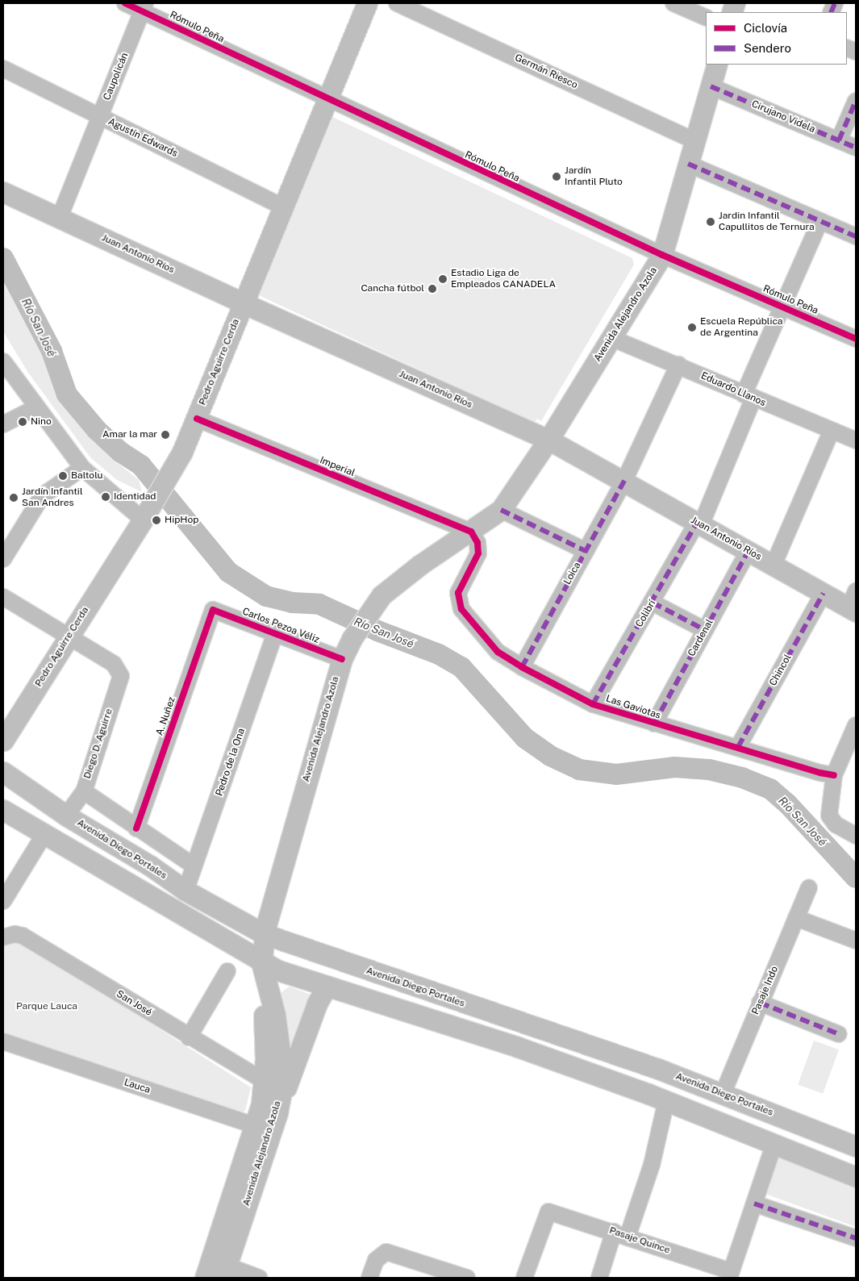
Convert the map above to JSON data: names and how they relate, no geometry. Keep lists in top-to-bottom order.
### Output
{
  "streets": {
    "main road": [
      "Juan Antonio Ríos",
      "Avenida Alejandro Azola",
      "Pedro Aguirre Cerda",
      "Avenida Diego Portales"
    ],
    "street": [
      "Rómulo Peña",
      "Germán Riesco",
      "Caupolicán",
      "Cirujano Videla",
      "Agustín Edwards",
      "Eduardo Llanos",
      "Imperial",
      "Loica",
      "Colibrí",
      "Carlos Pezoa Véliz",
      "Cardenal",
      "Chincol",
      "Las Gaviotas",
      "A. Nuñez",
      "Diego D. Aguirre",
      "Pedro de la Ona",
      "Pasaje Indo",
      "San José",
      "Lauca",
      "Pasaje Quince"
    ]
  },
  "crossings": [
    ["Rómulo Peña", "Caupolicán"],
    ["Rómulo Peña", "Avenida Alejandro Azola"],
    ["Rómulo Peña", "Pedro Aguirre Cerda"],
    ["Rómulo Peña", "Colibrí"],
    ["Germán Riesco", "Avenida Alejandro Azola"],
    ["Caupolicán", "Agustín Edwards"],
    ["Caupolicán", "Juan Antonio Ríos"],
    ["Cirujano Videla", "Avenida Alejandro Azola"],
    ["Agustín Edwards", "Pedro Aguirre Cerda"],
    ["Juan Antonio Ríos", "Avenida Alejandro Azola"],
    ["Juan Antonio Ríos", "Pedro Aguirre Cerda"],
    ["Juan Antonio Ríos", "Loica"],
    ["Juan Antonio Ríos", "Colibrí"],
    ["Juan Antonio Ríos", "Cardenal"],
    ["Juan Antonio Ríos", "Chincol"],
    ["Avenida Alejandro Azola", "Eduardo Llanos"],
    ["Avenida Alejandro Azola", "Imperial"],
    ["Avenida Alejandro Azola", "Carlos Pezoa Véliz"],
    ["Avenida Alejandro Azola", "Las Gaviotas"],
    ["Avenida Alejandro Azola", "Avenida Diego Portales"],
    ["Avenida Alejandro Azola", "San José"],
    ["Avenida Alejandro Azola", "Lauca"],
    ["Pedro Aguirre Cerda", "Imperial"],
    ["Pedro Aguirre Cerda", "Diego D. Aguirre"],
    ["Eduardo Llanos", "Loica"],
    ["Eduardo Llanos", "Colibrí"],
    ["Imperial", "Las Gaviotas"],
    ["Loica", "Las Gaviotas"],
    ["Colibrí", "Las Gaviotas"],
    ["Carlos Pezoa Véliz", "A. Nuñez"],
    ["Carlos Pezoa Véliz", "Pedro de la Ona"],
    ["Cardenal", "Las Gaviotas"],
    ["Chincol", "Las Gaviotas"],
    ["Diego D. Aguirre", "Avenida Diego Portales"],
    ["Pedro de la Ona", "Avenida Diego Portales"],
    ["Avenida Diego Portales", "Pasaje Indo"]
  ],
  "water": ["Río San José"],
  "parks": ["Parque Lauca"],
  "places": [
    "Jardín Infantil Pluto",
    "Jardin Infantil Capullitos de Ternura",
    "Estadio Liga de Empleados CANADELA",
    "Cancha fútbol",
    "Escuela República de Argentina",
    "Nino",
    "Amar la mar",
    "Baltolu",
    "Identidad",
    "Jardín Infantil San Andres",
    "HipHop"
  ],
  "legend": ["Ciclovía", "Sendero"]
}
